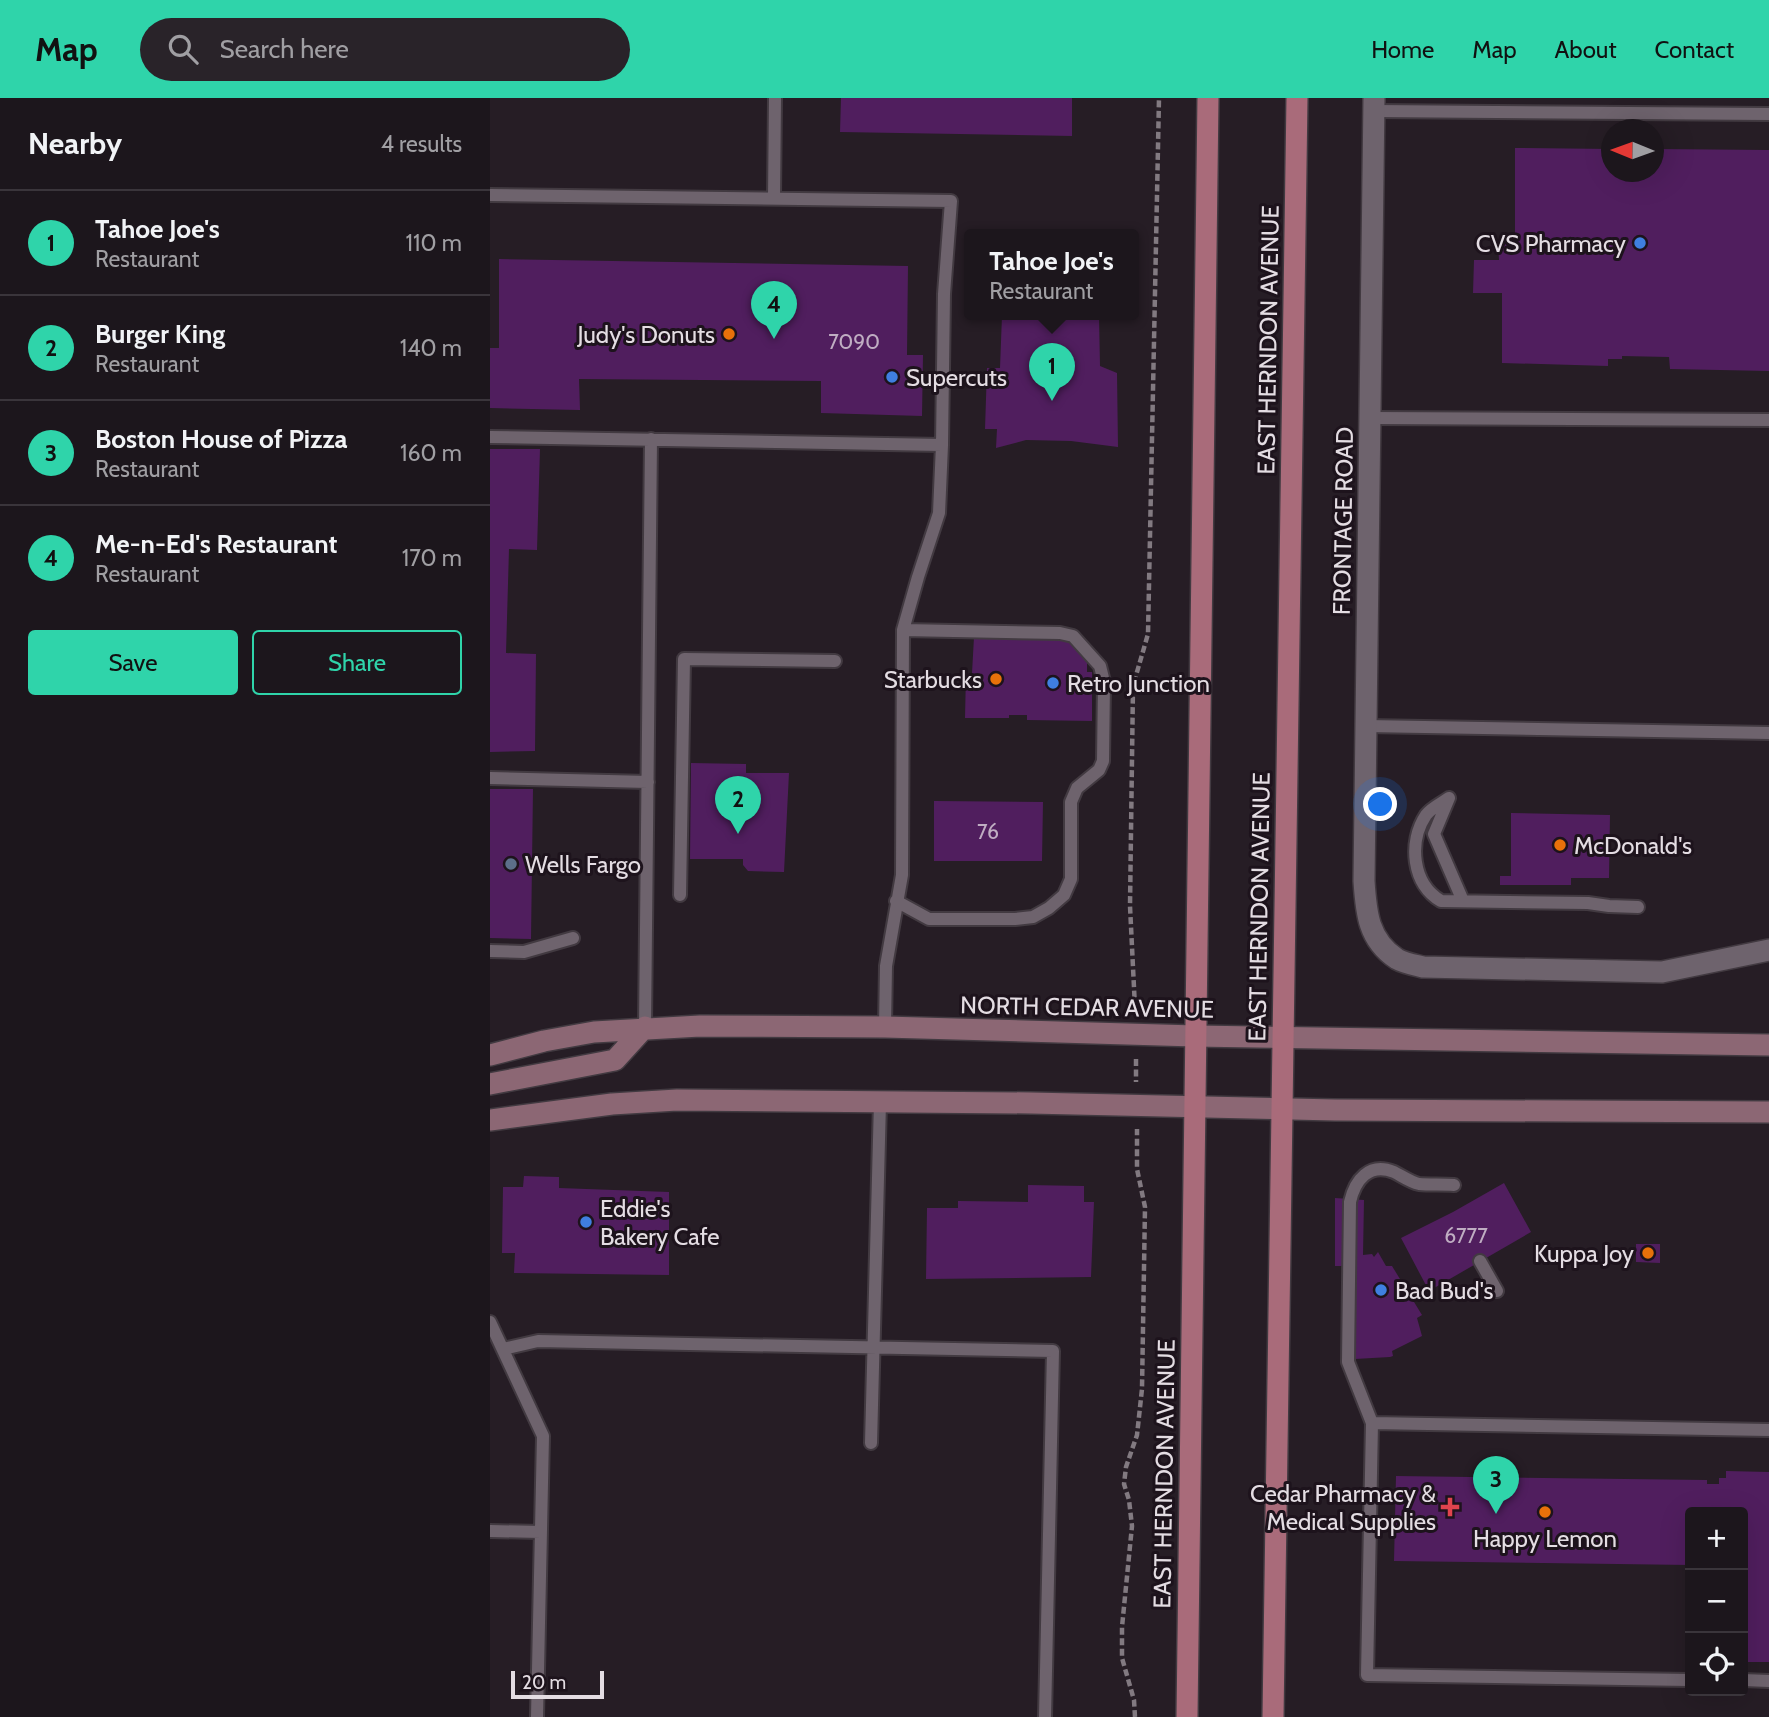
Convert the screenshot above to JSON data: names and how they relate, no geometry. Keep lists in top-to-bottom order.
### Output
{
  "streets": {
    "main road": ["EAST HERNDON AVENUE", "NORTH CEDAR AVENUE"],
    "street": ["FRONTAGE ROAD"]
  },
  "crossings": [
    ["EAST HERNDON AVENUE", "NORTH CEDAR AVENUE"]
  ],
  "places": {
    "other": [
      "CVS Pharmacy",
      "Judy's Donuts",
      "Supercuts",
      "Starbucks",
      "Retro Junction",
      "McDonald's",
      "Wells Fargo",
      "Eddie's Bakery Cafe",
      "Kuppa Joy",
      "Bad Bud's",
      "Happy Lemon"
    ],
    "health": ["Cedar Pharmacy & Medical Supplies"]
  },
  "house_numbers": ["7090", "76", "6777"],
  "scale_bar": "20 m",
  "north": "left",
  "page": {
    "header": "Map",
    "search": "Search here",
    "nav": [
      "Home",
      "Map",
      "About",
      "Contact"
    ],
    "heading": ["Nearby", "4 results"],
    "list": [
      {
        "mark": "1",
        "name": "Tahoe Joe's",
        "note": "Restaurant",
        "value": "110 m"
      },
      {
        "mark": "2",
        "name": "Burger King",
        "note": "Restaurant",
        "value": "140 m"
      },
      {
        "mark": "3",
        "name": "Boston House of Pizza",
        "note": "Restaurant",
        "value": "160 m"
      },
      {
        "mark": "4",
        "name": "Me-n-Ed's Restaurant",
        "note": "Restaurant",
        "value": "170 m"
      }
    ],
    "popup": ["Tahoe Joe's", "Restaurant"],
    "pins": [
      "4",
      "1",
      "2",
      "3"
    ],
    "buttons": ["Save", "Share"],
    "map_buttons": ["+", "−"],
    "scale": "20 m"
  }
}
